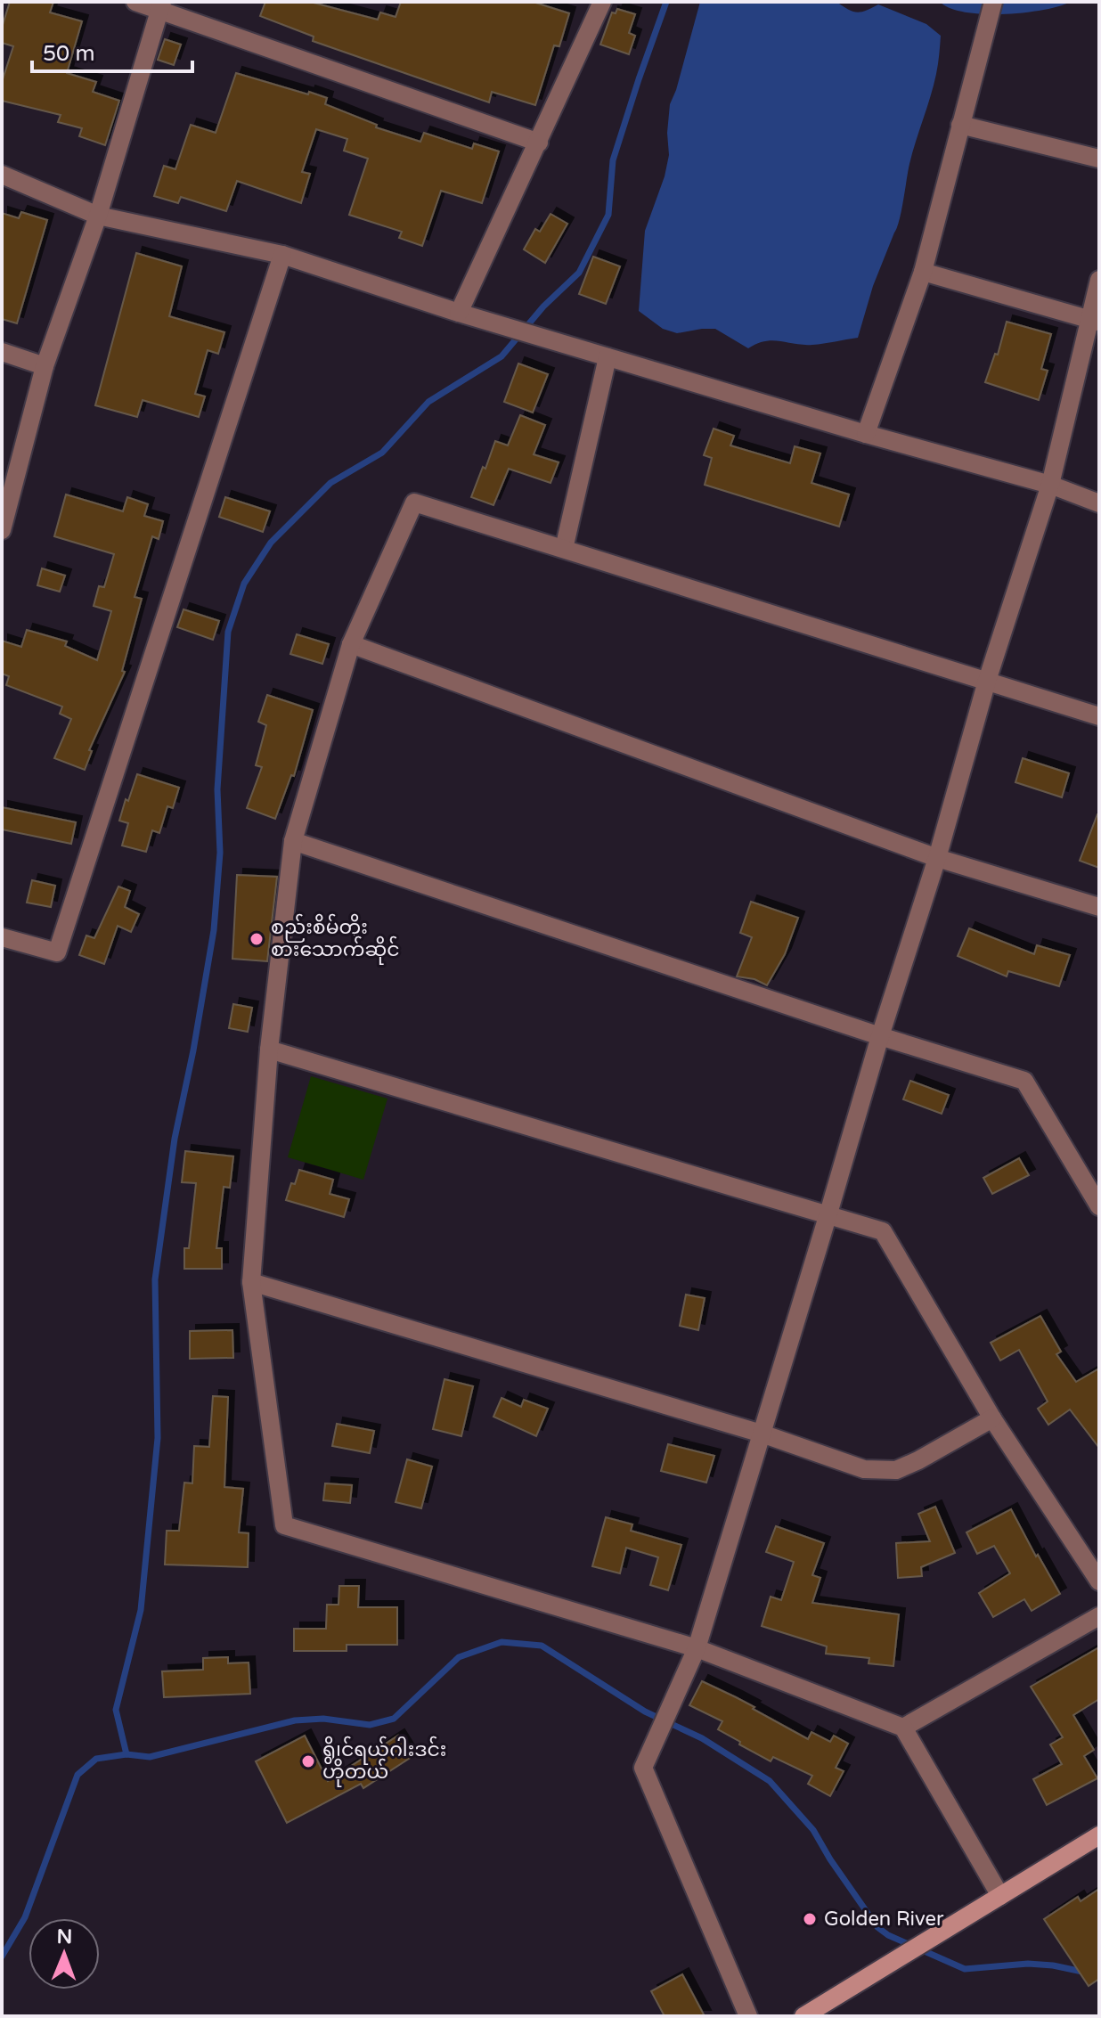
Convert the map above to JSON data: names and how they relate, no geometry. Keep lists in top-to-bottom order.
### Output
{
  "places": ["စည်းစိမ်တိုး စားသောက်ဆိုင်", "ရွိုင်ရယ်ဂါးဒင်း ဟိုတယ်", "Golden River"],
  "scale_bar": "50 m",
  "north": "top"
}
